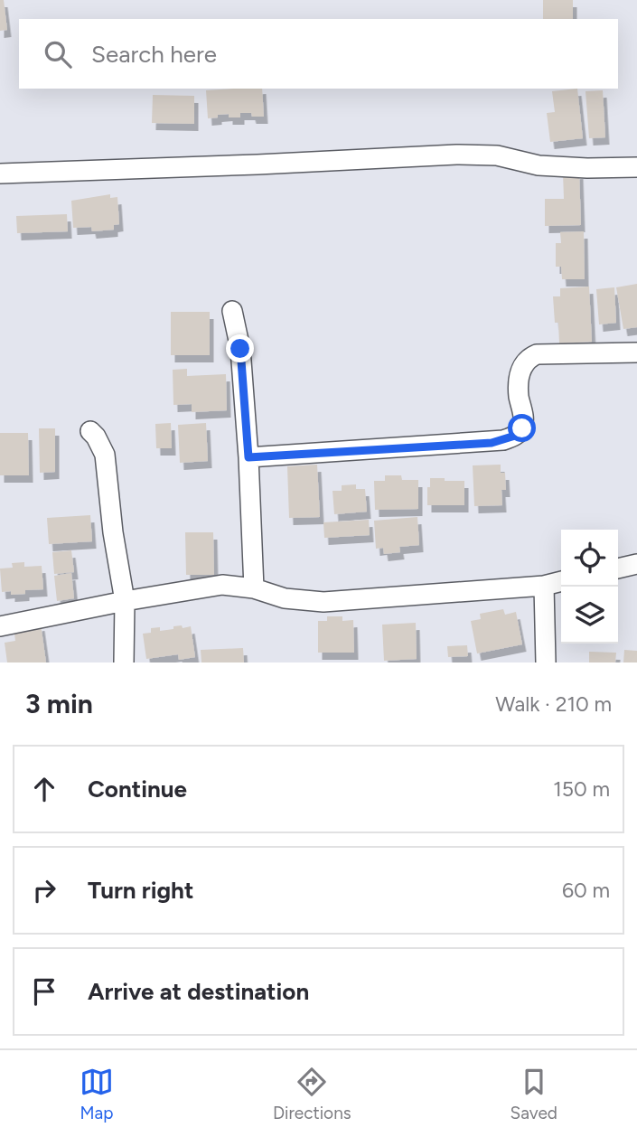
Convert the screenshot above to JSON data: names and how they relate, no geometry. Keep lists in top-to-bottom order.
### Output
{
  "page": {
    "search": "Search here",
    "heading": ["3 min", "Walk · 210 m"],
    "list": [
      ["Continue", "150 m"],
      ["Turn right", "60 m"],
      "Arrive at destination"
    ],
    "nav": ["Map", "Directions", "Saved"]
  }
}
